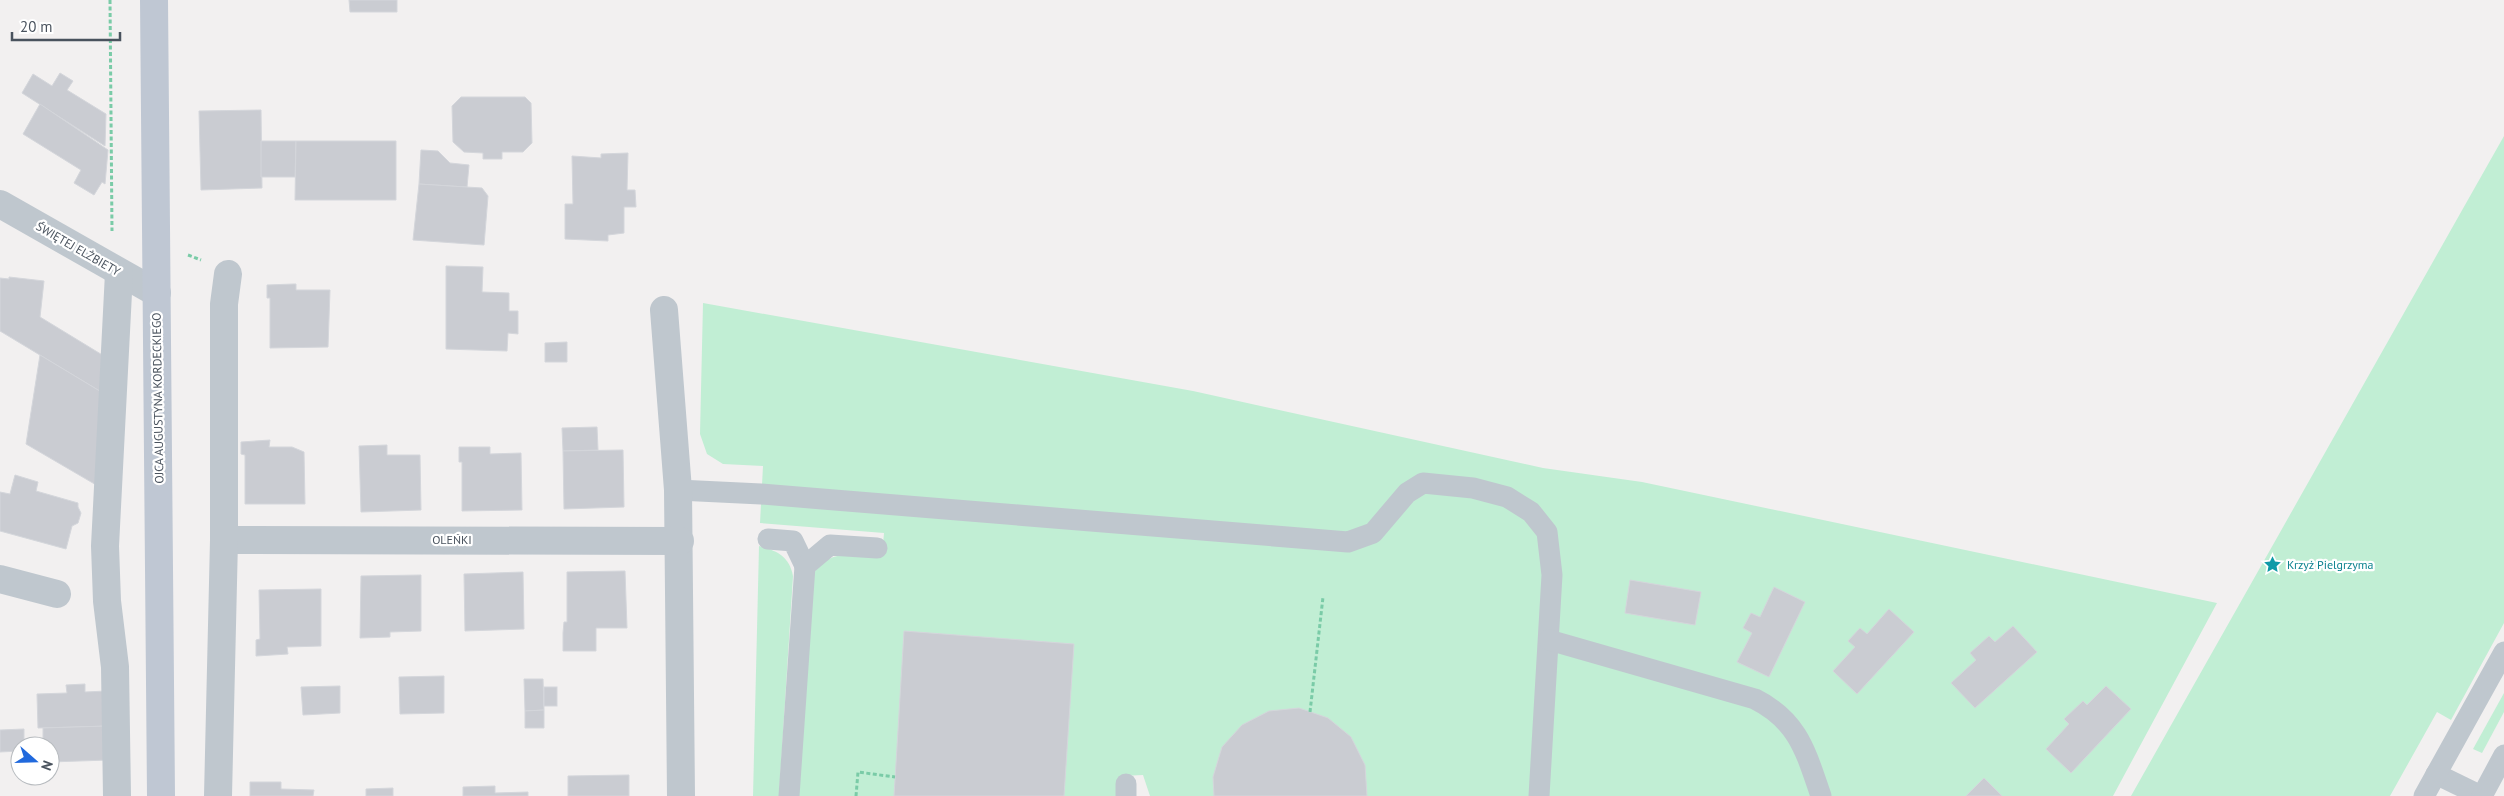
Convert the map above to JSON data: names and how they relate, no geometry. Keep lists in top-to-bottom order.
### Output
{
  "streets": {
    "street": ["ŚWIĘTEJ ELŻBIETY", "OJCA AUGUSTYNA KORDECKIEGO", "OLEŃKI"]
  },
  "crossings": [
    ["ŚWIĘTEJ ELŻBIETY", "OJCA AUGUSTYNA KORDECKIEGO"]
  ],
  "places": {
    "place": ["Krzyż Pielgrzyma"]
  },
  "scale_bar": "20 m",
  "north": "right"
}
